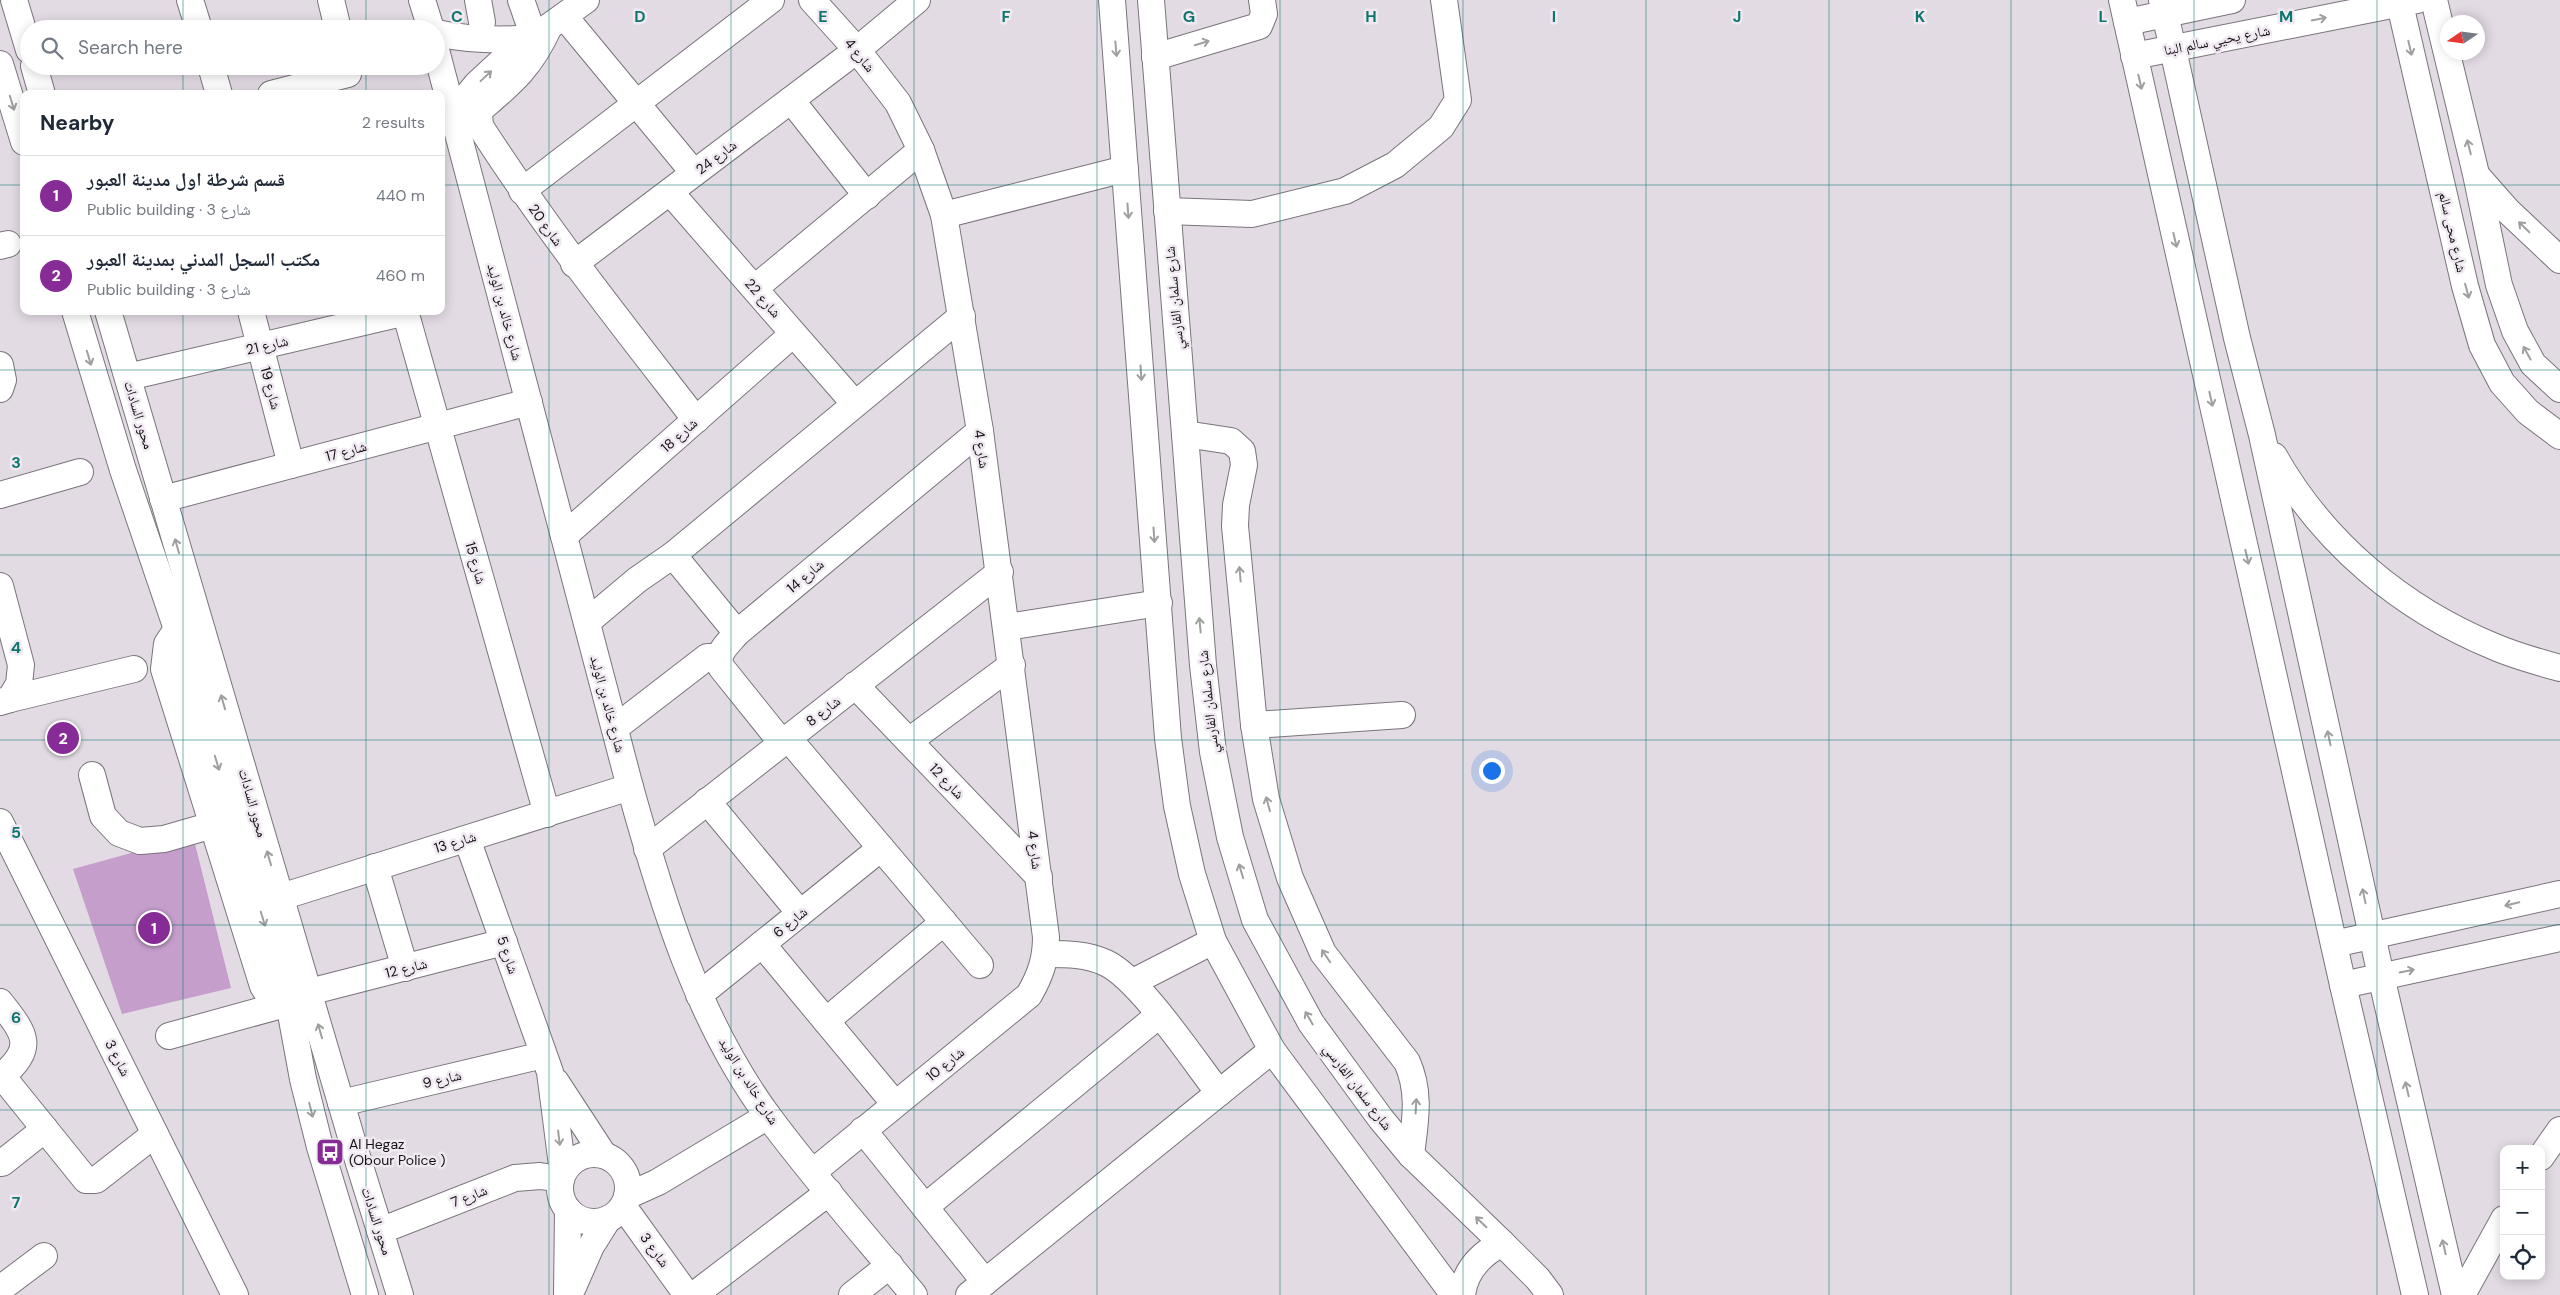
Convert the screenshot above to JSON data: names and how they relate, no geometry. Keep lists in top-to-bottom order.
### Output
{
  "streets": {
    "street": [
      "شارع يحيي سالم البنا",
      "شارع 4",
      "شارع 24",
      "شارع 20",
      "شارع محى سالم",
      "شارع 22",
      "شارع سلمان الفارسي",
      "شارع خالد بن الوليد",
      "شارع 21",
      "شارع 19",
      "محور السادات",
      "شارع 18",
      "شارع 17",
      "شارع 15",
      "شارع 14",
      "شارع 8",
      "شارع 12",
      "شارع 13",
      "شارع 6",
      "شارع 5",
      "شارع 3",
      "شارع 10",
      "شارع 9",
      "شارع 7"
    ]
  },
  "crossings": [
    ["شارع يحيي سالم البنا", "شارع محى سالم"],
    ["شارع 4", "شارع 24"],
    ["شارع 4", "شارع 14"],
    ["شارع 4", "شارع 8"],
    ["شارع 4", "شارع 12"],
    ["شارع 4", "شارع 10"],
    ["شارع 24", "شارع 20"],
    ["شارع 24", "شارع 22"],
    ["شارع 20", "شارع 18"],
    ["شارع 22", "شارع 18"],
    ["شارع خالد بن الوليد", "شارع 18"],
    ["شارع خالد بن الوليد", "شارع 17"],
    ["شارع خالد بن الوليد", "شارع 8"],
    ["شارع خالد بن الوليد", "شارع 13"],
    ["شارع خالد بن الوليد", "شارع 6"],
    ["شارع خالد بن الوليد", "شارع 10"],
    ["شارع 21", "شارع 19"],
    ["شارع 21", "محور السادات"],
    ["شارع 19", "شارع 17"],
    ["محور السادات", "شارع 17"],
    ["محور السادات", "شارع 12"],
    ["محور السادات", "شارع 13"],
    ["محور السادات", "شارع 9"],
    ["محور السادات", "شارع 7"],
    ["شارع 17", "شارع 15"],
    ["شارع 15", "شارع 13"],
    ["شارع 8", "شارع 12"],
    ["شارع 12", "شارع 5"],
    ["شارع 13", "شارع 5"],
    ["شارع 5", "شارع 3"],
    ["شارع 5", "شارع 9"],
    ["شارع 5", "شارع 7"],
    ["شارع 3", "شارع 7"]
  ],
  "one_way": ["شارع يحيي سالم البنا"],
  "places": {
    "bus stop": ["Al Hegaz (Obour Police )"]
  },
  "north": "left",
  "page": {
    "search": "Search here",
    "heading": ["Nearby", "2 results"],
    "list": [
      {
        "mark": "1",
        "name": "قسم شرطة اول مدينة العبور",
        "note": "Public building · شارع 3",
        "value": "440 m"
      },
      {
        "mark": "2",
        "name": "مكتب السجل المدني بمدينة العبور",
        "note": "Public building · شارع 3",
        "value": "460 m"
      }
    ],
    "pins": ["2", "1"],
    "map_buttons": ["+", "−"]
  },
  "grid": {
    "columns": [
      "C",
      "D",
      "E",
      "F",
      "G",
      "H",
      "I",
      "J",
      "K",
      "L",
      "M"
    ],
    "rows": [
      "3",
      "4",
      "5",
      "6",
      "7"
    ]
  }
}
